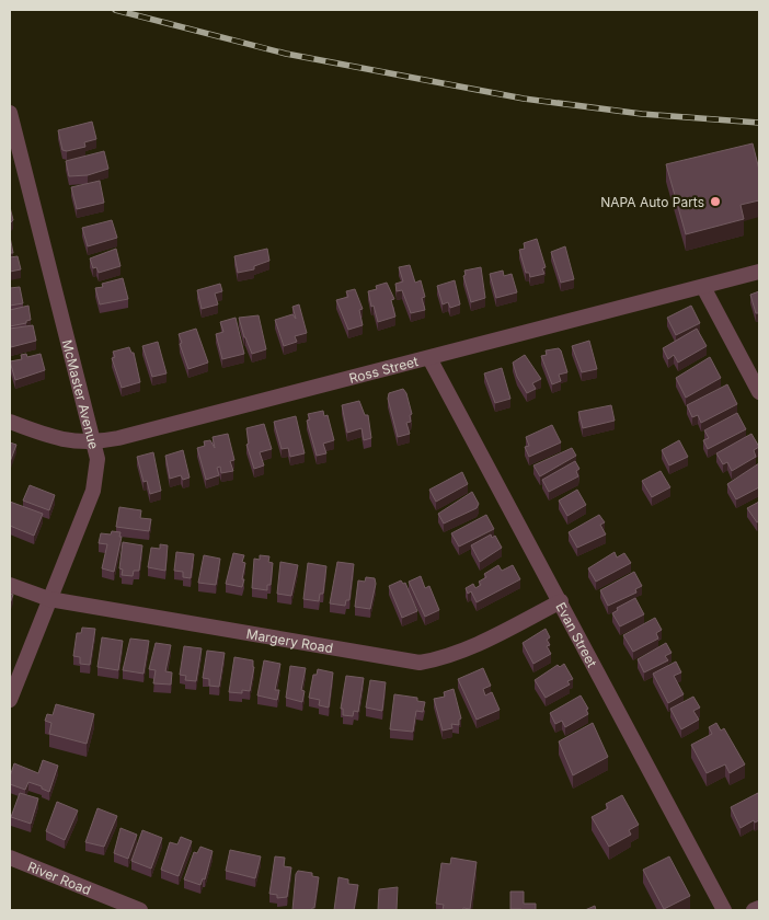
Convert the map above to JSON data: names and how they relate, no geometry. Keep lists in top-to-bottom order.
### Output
{
  "streets": {
    "street": [
      "Ross Street",
      "McMaster Avenue",
      "Evan Street",
      "Margery Road",
      "River Road"
    ]
  },
  "crossings": [
    ["Ross Street", "McMaster Avenue"],
    ["Ross Street", "Evan Street"],
    ["McMaster Avenue", "Margery Road"],
    ["Evan Street", "Margery Road"]
  ],
  "places": ["NAPA Auto Parts"]
}
